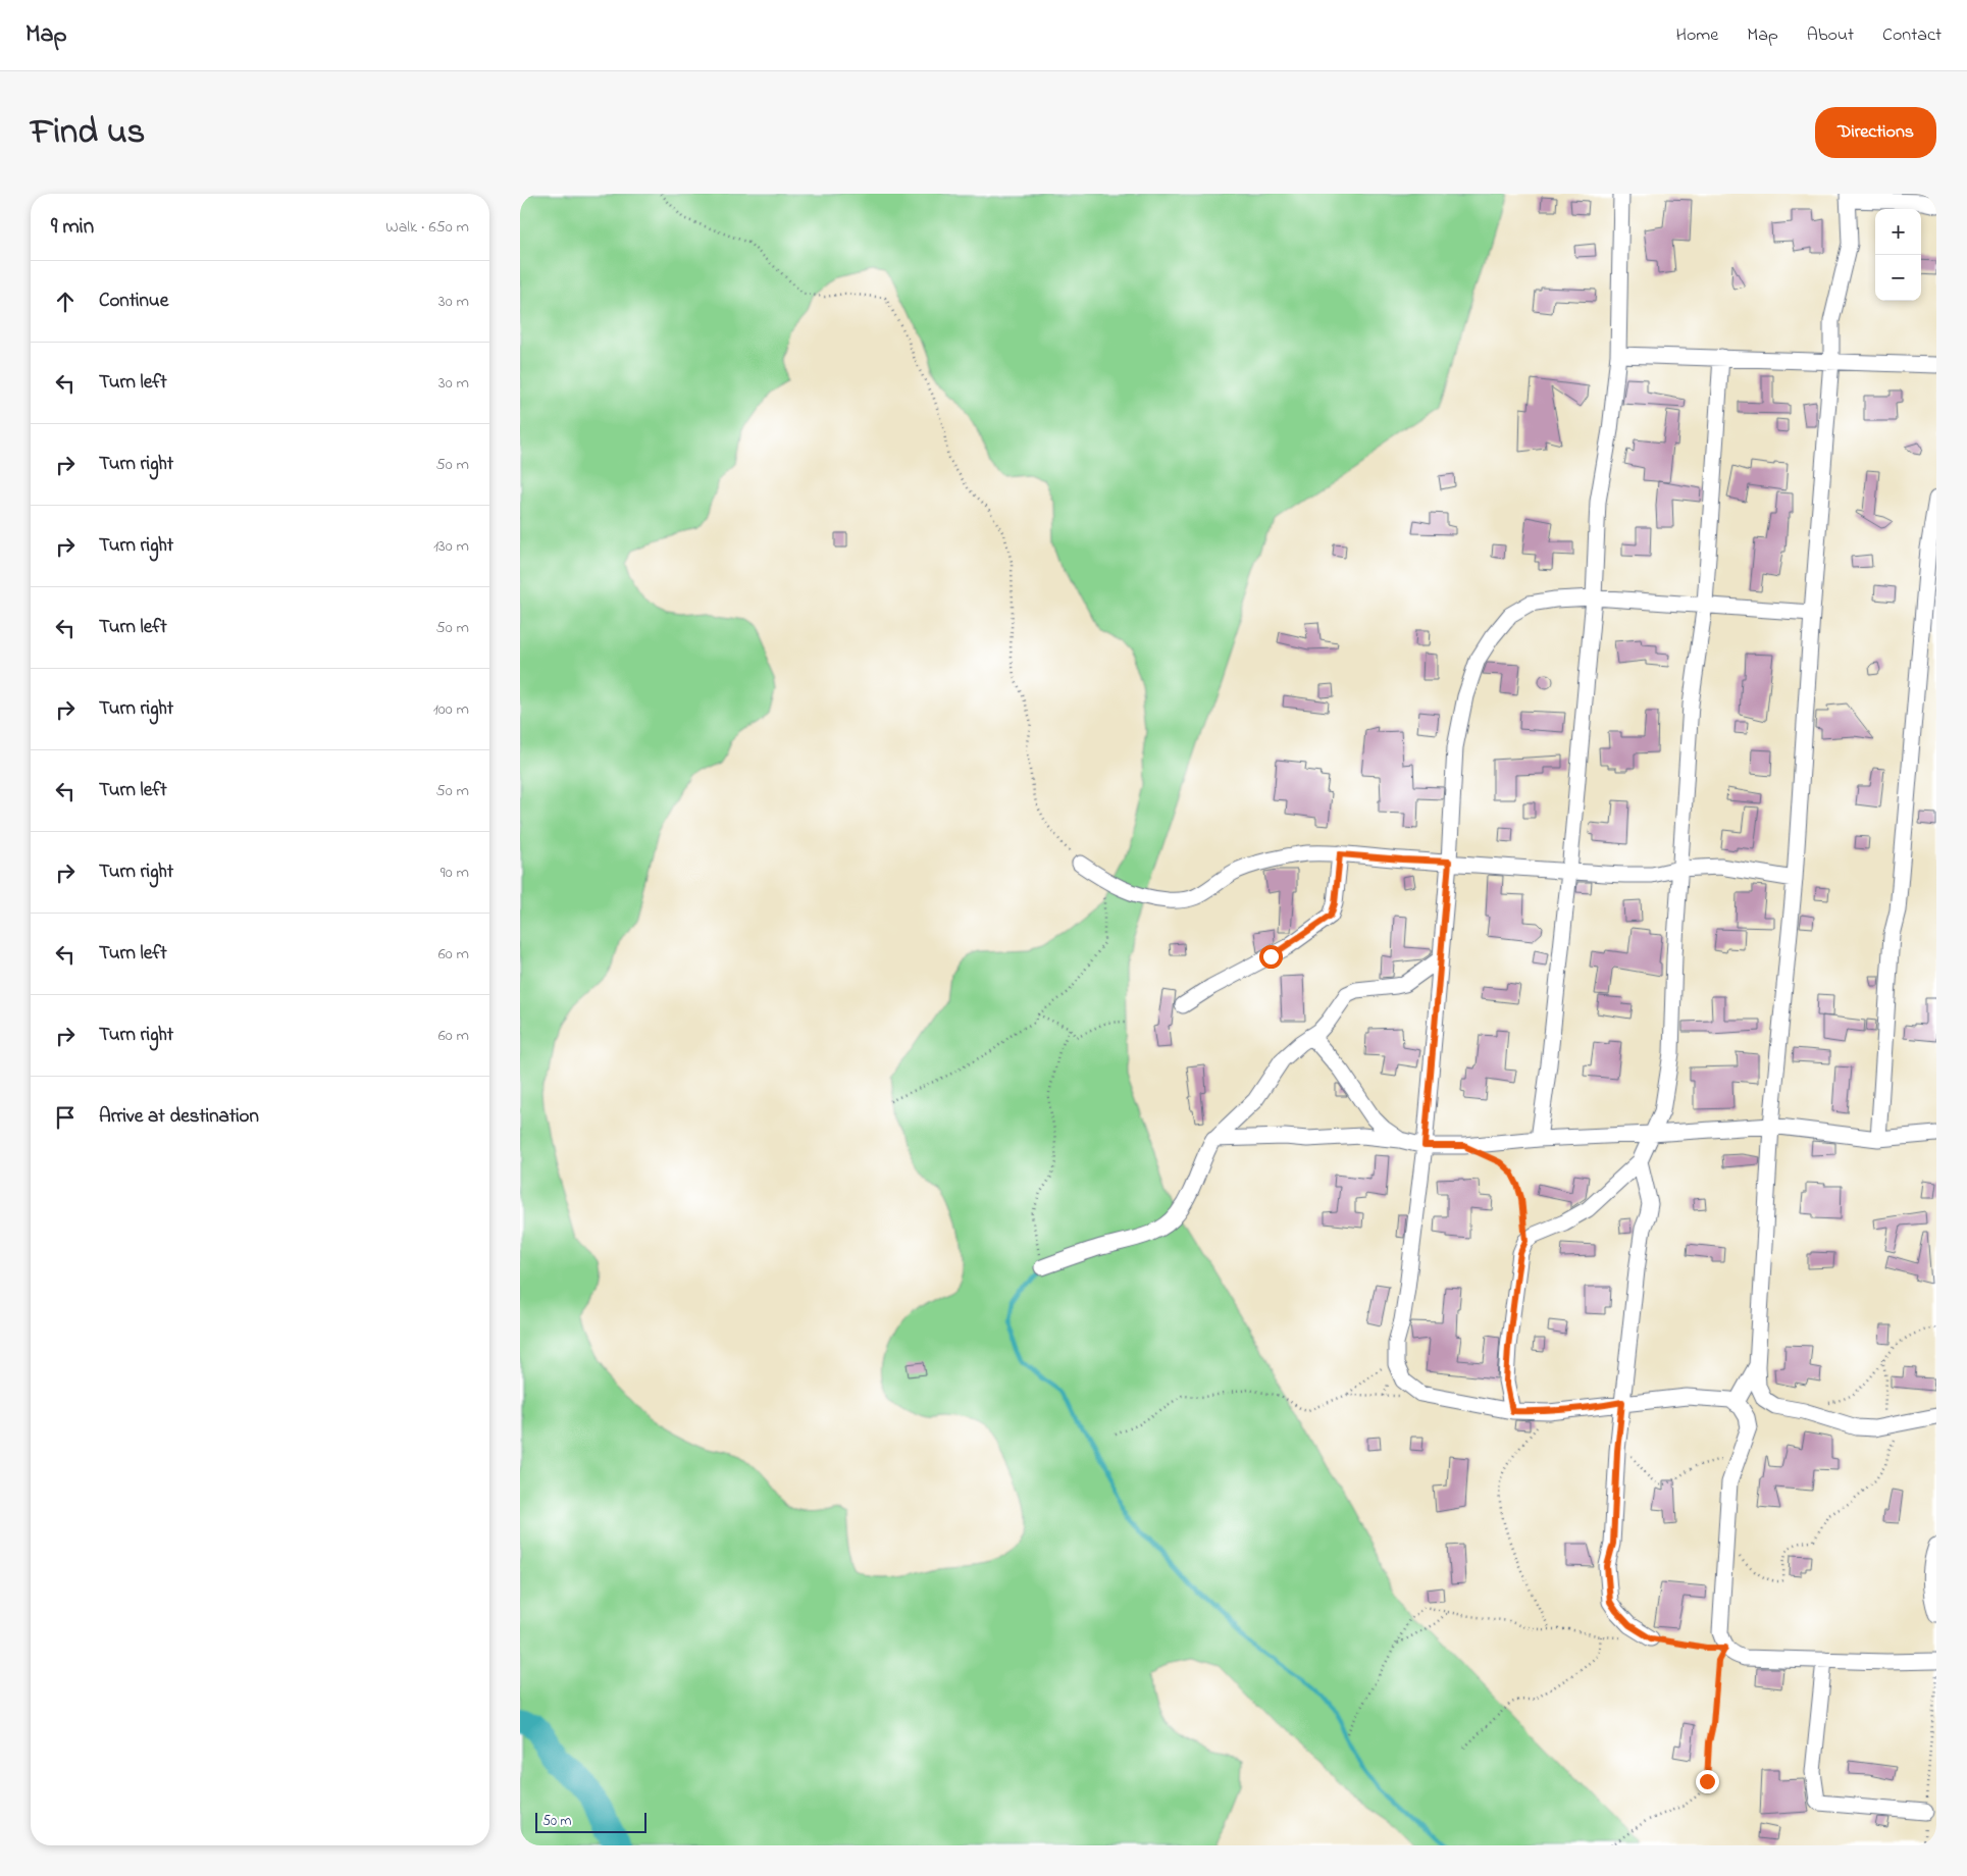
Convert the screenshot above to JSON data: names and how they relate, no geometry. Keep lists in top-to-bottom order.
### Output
{
  "scale_bar": "50 m",
  "page": {
    "header": "Map",
    "nav": [
      "Home",
      "Map",
      "About",
      "Contact"
    ],
    "title": "Find us",
    "buttons": "Directions",
    "heading": ["9 min", "Walk · 650 m"],
    "map_buttons": ["+", "−"],
    "list": [
      ["Continue", "30 m"],
      ["Turn left", "30 m"],
      ["Turn right", "50 m"],
      ["Turn right", "130 m"],
      ["Turn left", "50 m"],
      ["Turn right", "100 m"],
      ["Turn left", "50 m"],
      ["Turn right", "90 m"],
      ["Turn left", "60 m"],
      ["Turn right", "60 m"],
      "Arrive at destination"
    ],
    "scale": "50 m"
  }
}
